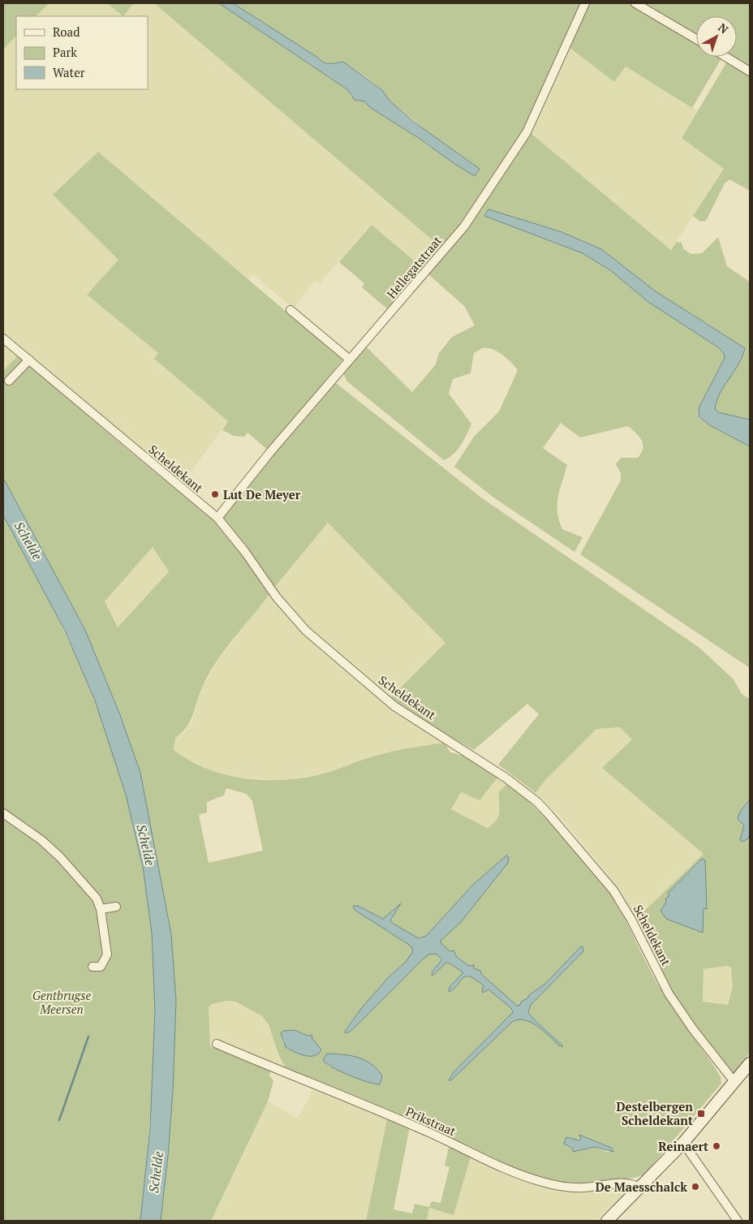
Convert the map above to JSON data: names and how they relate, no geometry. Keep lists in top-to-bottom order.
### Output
{
  "streets": {
    "street": ["Hellegatstraat", "Scheldekant", "Prikstraat"]
  },
  "crossings": [
    ["Hellegatstraat", "Scheldekant"]
  ],
  "water": ["Schelde"],
  "parks": ["Gentbrugse Meersen"],
  "places": {
    "other": ["Lut De Meyer", "Reinaert", "De Maesschalck"],
    "transit": ["Destelbergen Scheldekant"]
  },
  "legend": ["Road", "Park", "Water"],
  "north": "top right"
}
